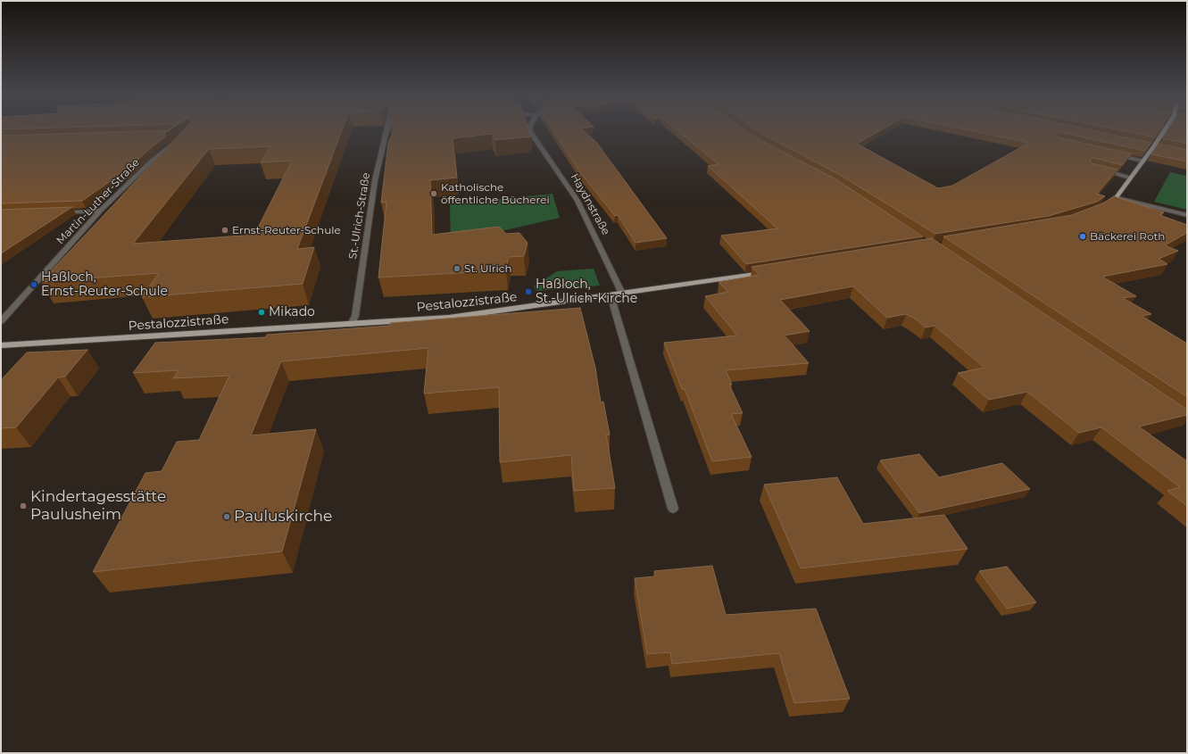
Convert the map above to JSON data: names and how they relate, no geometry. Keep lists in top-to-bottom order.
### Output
{
  "streets": {
    "main road": ["Pestalozzistraße"],
    "street": ["Martin-Luther-Straße", "Haydnstraße", "St.-Ulrich-Straße"]
  },
  "crossings": [
    ["Haydnstraße", "Pestalozzistraße"],
    ["St.-Ulrich-Straße", "Pestalozzistraße"]
  ],
  "places": [
    "Katholische öffentliche Bücherei",
    "Ernst-Reuter-Schule",
    "Bäckerei Roth",
    "St. Ulrich",
    "Haßloch, Ernst-Reuter-Schule",
    "Haßloch, St.-Ulrich-Kirche",
    "Mikado",
    "Kindertagesstätte Paulusheim",
    "Pauluskirche"
  ]
}
